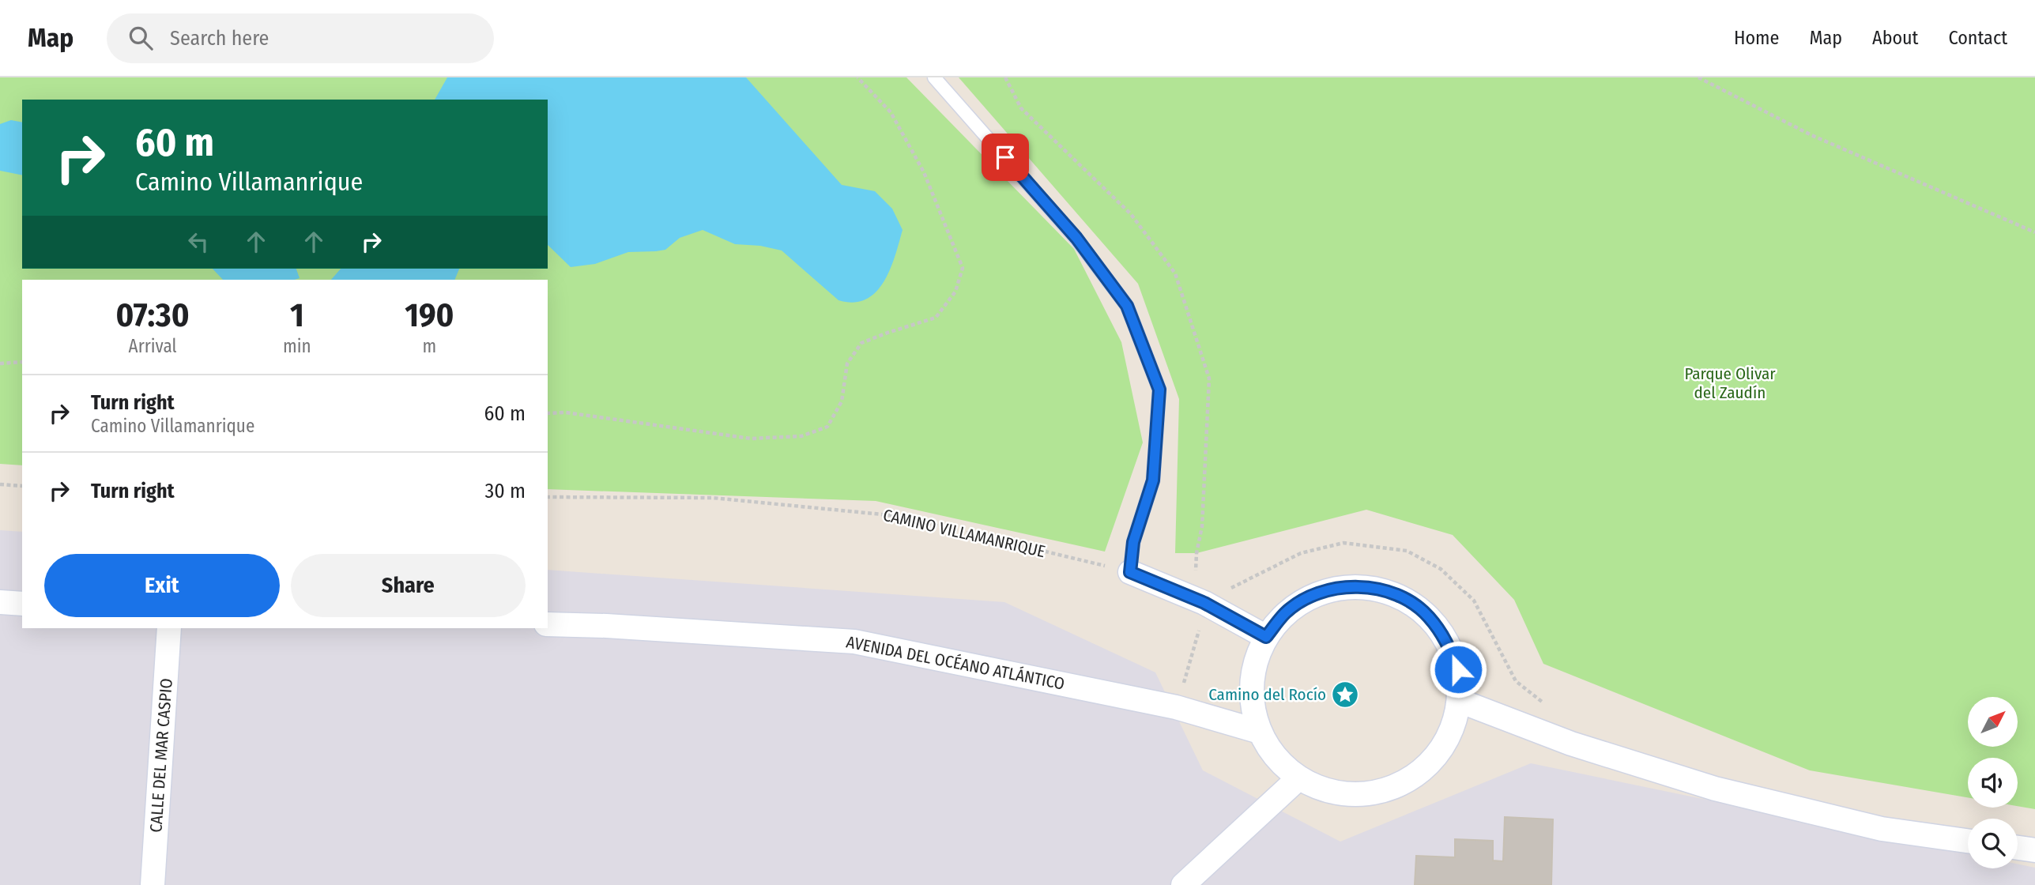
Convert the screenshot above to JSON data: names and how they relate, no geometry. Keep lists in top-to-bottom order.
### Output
{
  "streets": {
    "street": ["AVENIDA DEL OCÉANO ATLÁNTICO", "CALLE DEL MAR CASPIO"],
    "path": ["CAMINO VILLAMANRIQUE"]
  },
  "parks": ["Parque Olivar del Zaudín"],
  "places": {
    "place": ["Camino del Rocío"]
  },
  "north": "top right",
  "page": {
    "header": "Map",
    "search": "Search here",
    "nav": [
      "Home",
      "Map",
      "About",
      "Contact"
    ],
    "turn": ["60 m", "Camino Villamanrique"],
    "eta": [
      "07:30",
      "Arrival",
      "1",
      "min",
      "190",
      "m"
    ],
    "list": [
      {
        "name": "Turn right",
        "note": "Camino Villamanrique",
        "value": "60 m"
      },
      {
        "name": "Turn right",
        "value": "30 m"
      }
    ],
    "buttons": ["Exit", "Share"]
  }
}
